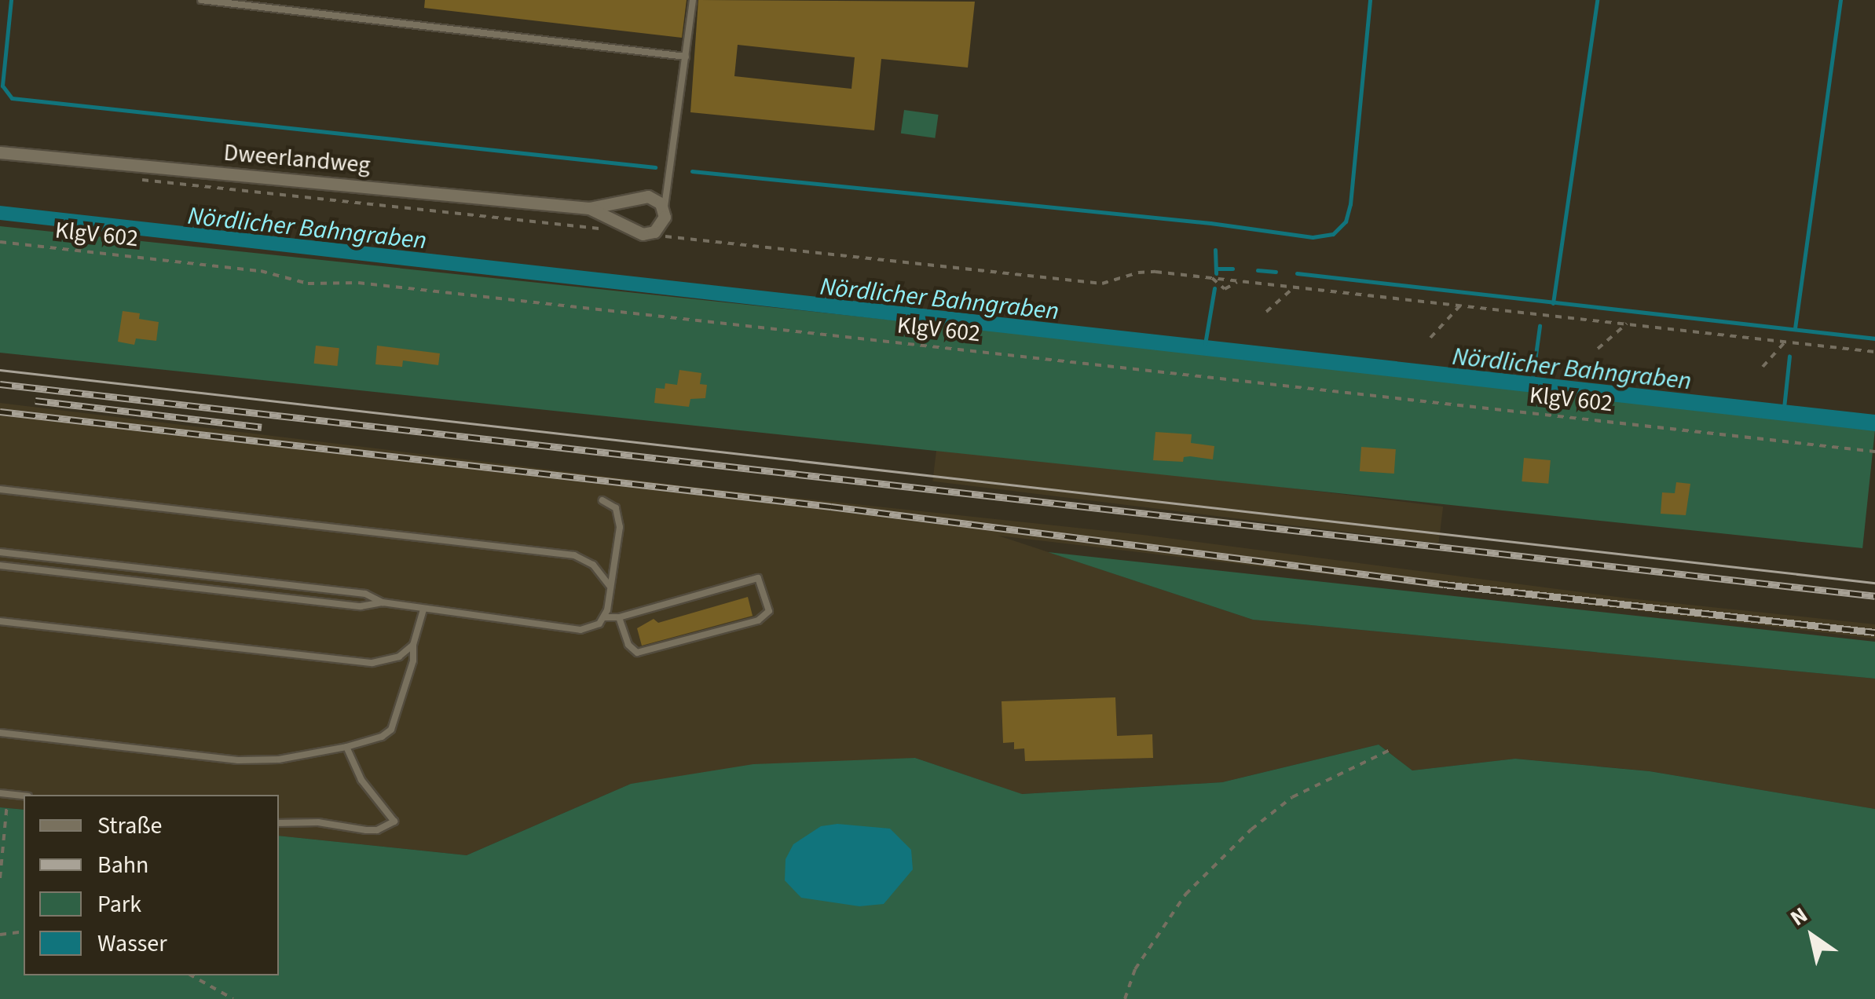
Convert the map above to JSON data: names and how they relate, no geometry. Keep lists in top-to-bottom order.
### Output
{
  "streets": {
    "street": ["Dweerlandweg"],
    "path": ["KlgV 602"]
  },
  "water": ["Nördlicher Bahngraben"],
  "legend": [
    "Straße",
    "Bahn",
    "Park",
    "Wasser"
  ],
  "north": "top left"
}
